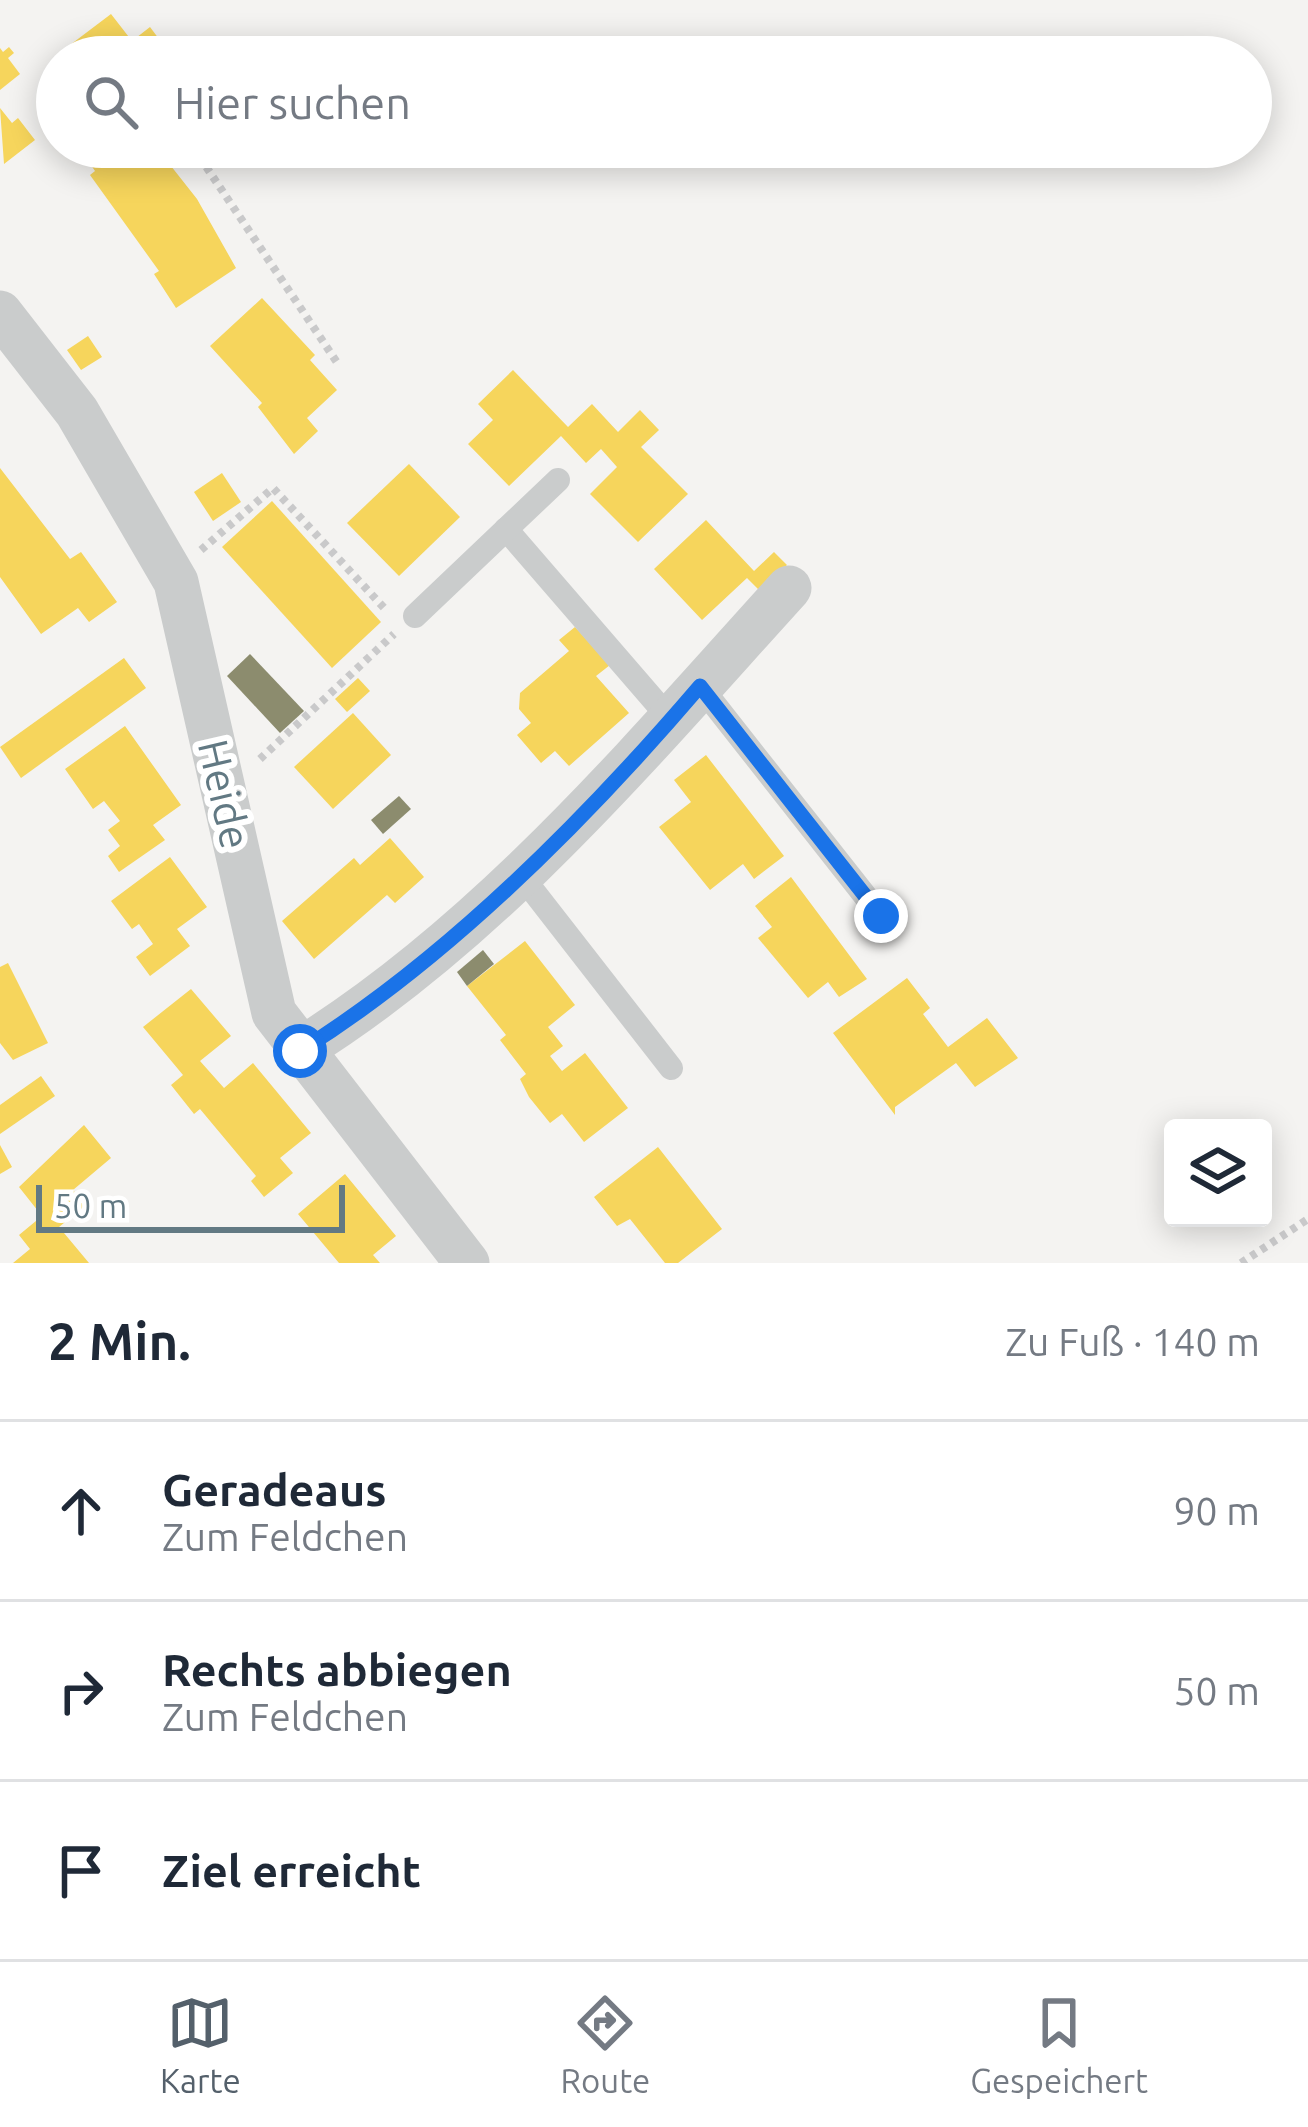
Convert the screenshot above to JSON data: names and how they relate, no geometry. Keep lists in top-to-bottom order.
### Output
{
  "streets": {
    "street": ["Heide"]
  },
  "scale_bar": "50 m",
  "page": {
    "search": "Hier suchen",
    "scale": "50 m",
    "heading": ["2 Min.", "Zu Fuß · 140 m"],
    "list": [
      ["Geradeaus", "Zum Feldchen", "90 m"],
      ["Rechts abbiegen", "Zum Feldchen", "50 m"],
      "Ziel erreicht"
    ],
    "nav": ["Karte", "Route", "Gespeichert"]
  }
}
